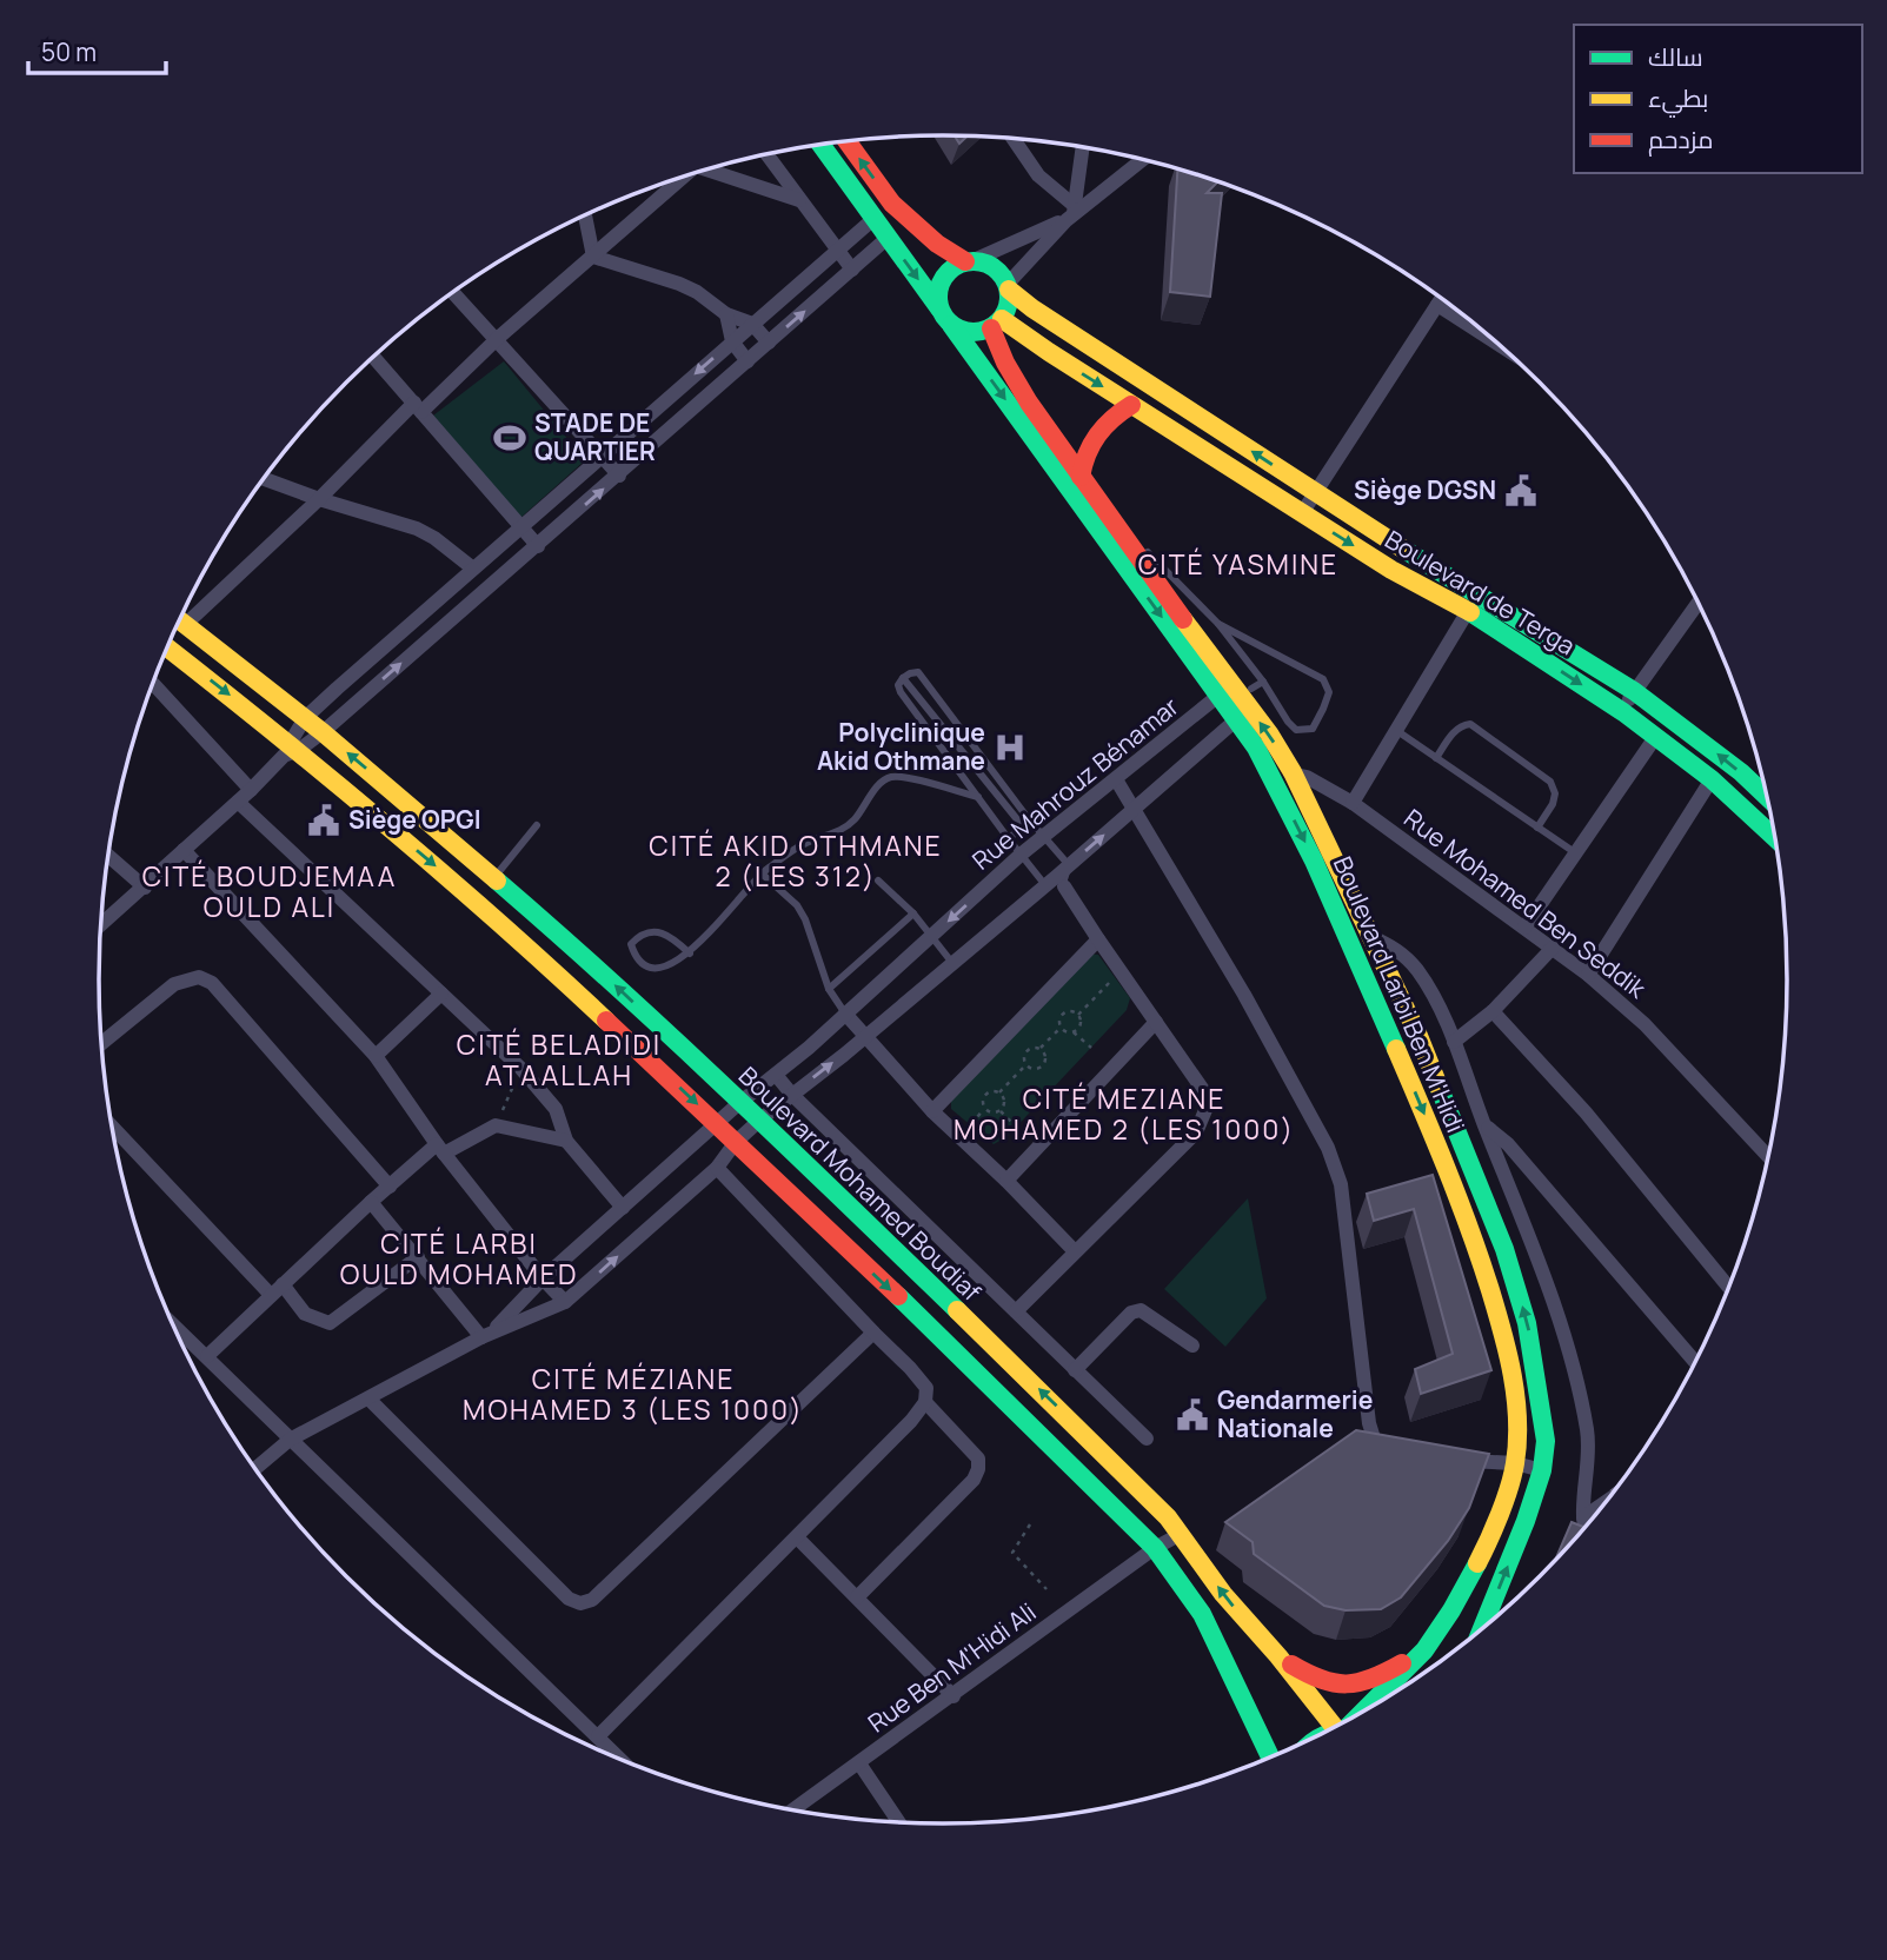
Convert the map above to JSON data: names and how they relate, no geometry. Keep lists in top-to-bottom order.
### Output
{
  "streets": {
    "main road": ["Boulevard de Terga", "Boulevard Larbi Ben M'Hidi", "Boulevard Mohamed Boudiaf"],
    "street": ["Rue Mahrouz Bénamar", "Rue Mohamed Ben Seddik", "Rue Ben M'Hidi Ali"]
  },
  "crossings": [
    ["Boulevard de Terga", "Boulevard Larbi Ben M'Hidi"],
    ["Rue Mahrouz Bénamar", "Boulevard Larbi Ben M'Hidi"],
    ["Rue Mahrouz Bénamar", "Boulevard Mohamed Boudiaf"],
    ["Rue Mohamed Ben Seddik", "Boulevard Larbi Ben M'Hidi"],
    ["Boulevard Mohamed Boudiaf", "Rue Ben M'Hidi Ali"]
  ],
  "districts": [
    "CITÉ YASMINE",
    "CITÉ AKID OTHMANE 2 (LES 312)",
    "CITÉ BOUDJEMAA OULD ALI",
    "CITÉ BELADIDI ATAALLAH",
    "CITÉ MEZIANE MOHAMED 2 (LES 1000)",
    "CITÉ LARBI OULD MOHAMED",
    "CITÉ MÉZIANE MOHAMED 3 (LES 1000)"
  ],
  "places": {
    "sports": ["STADE DE QUARTIER"],
    "public building": ["Siège DGSN", "Siège OPGI", "Gendarmerie Nationale"],
    "hospital": ["Polyclinique Akid Othmane"]
  },
  "legend": ["سالك", "بطيء", "مزدحم"],
  "scale_bar": "50 m"
}
